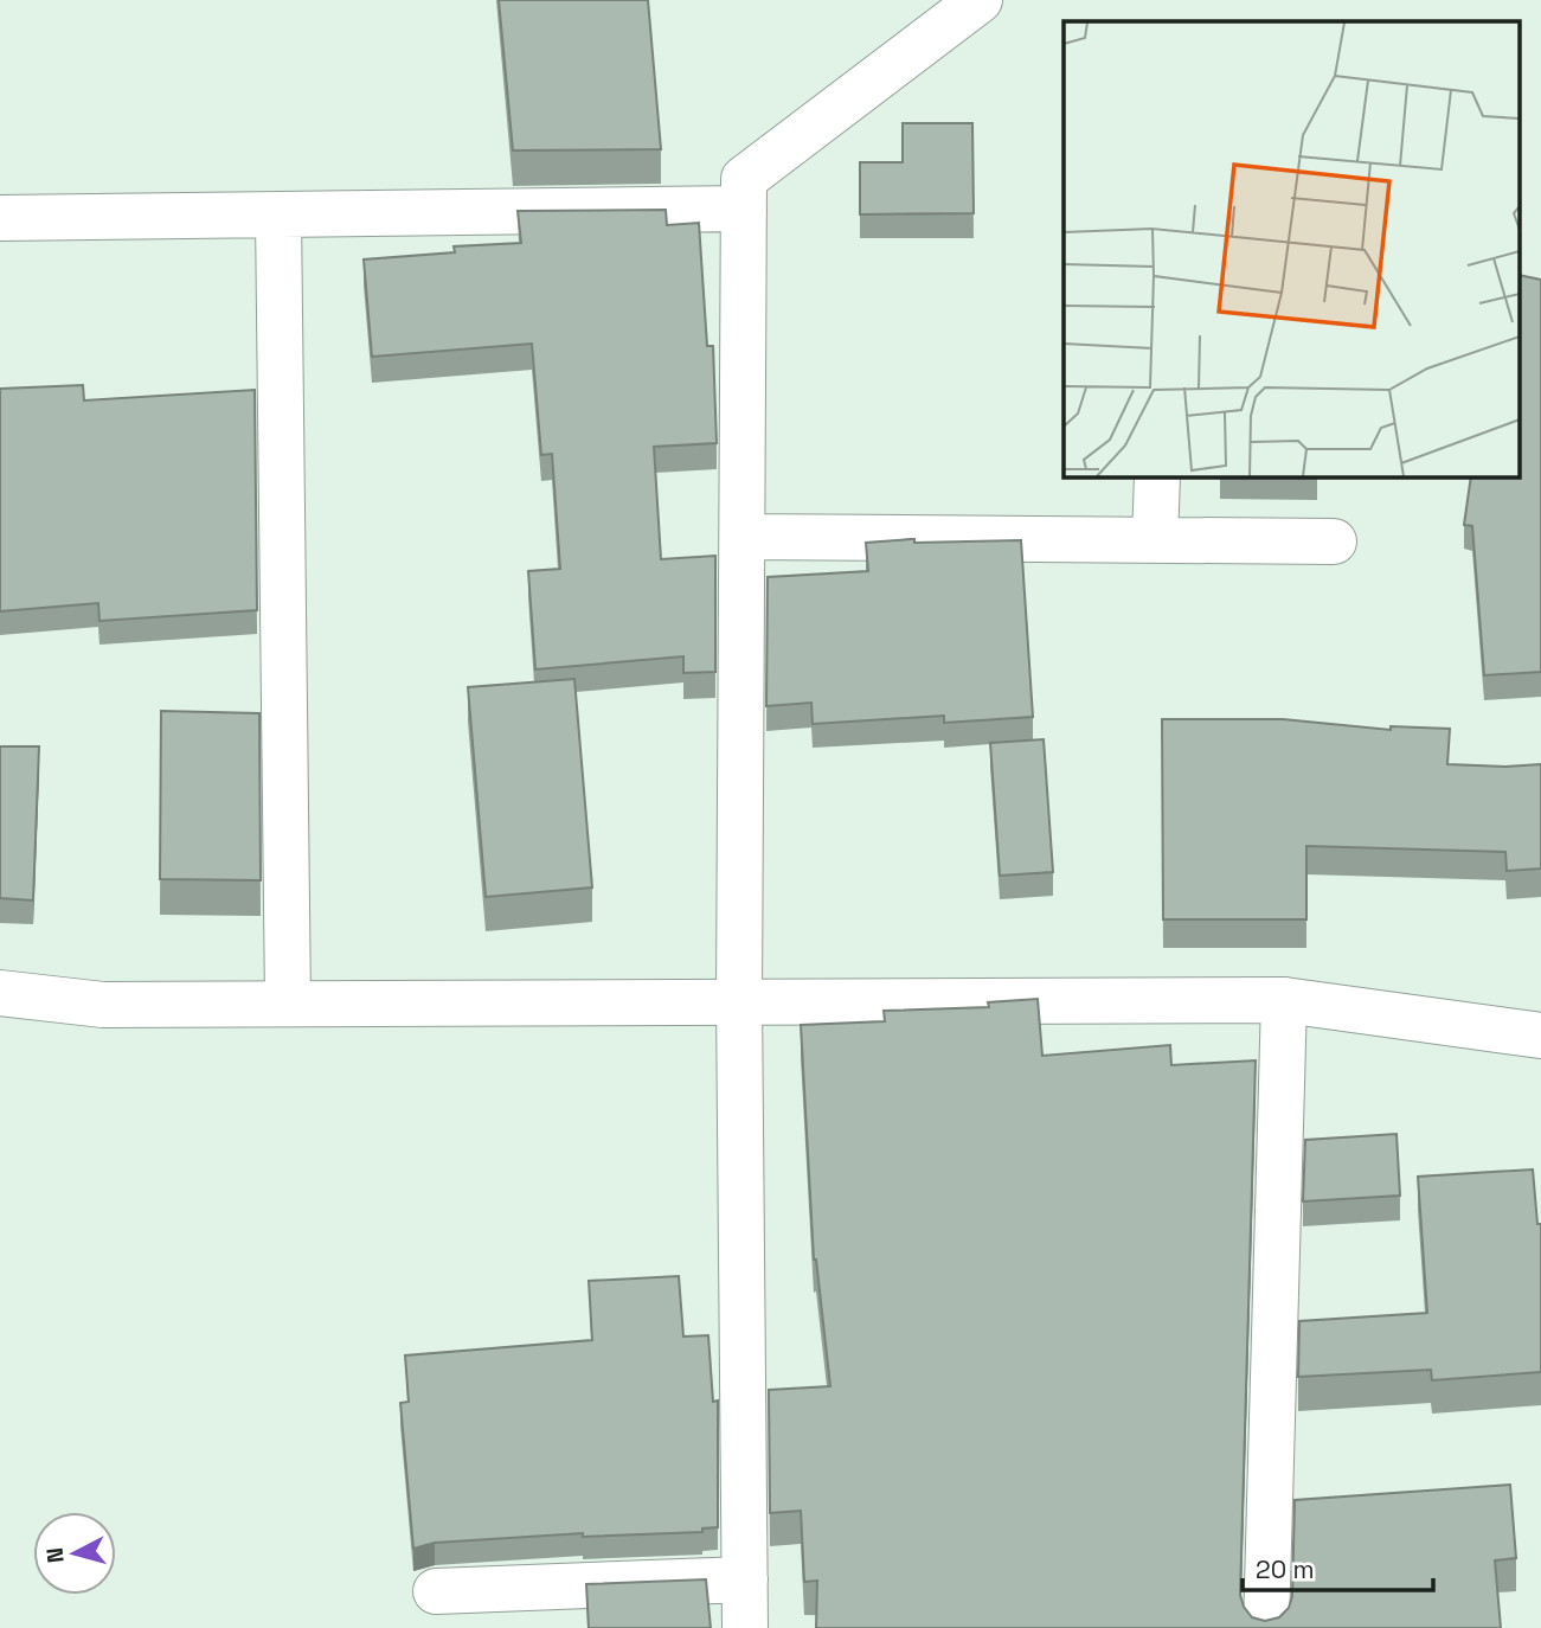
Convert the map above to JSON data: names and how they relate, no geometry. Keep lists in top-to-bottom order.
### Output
{
  "scale_bar": "20 m",
  "north": "left"
}
